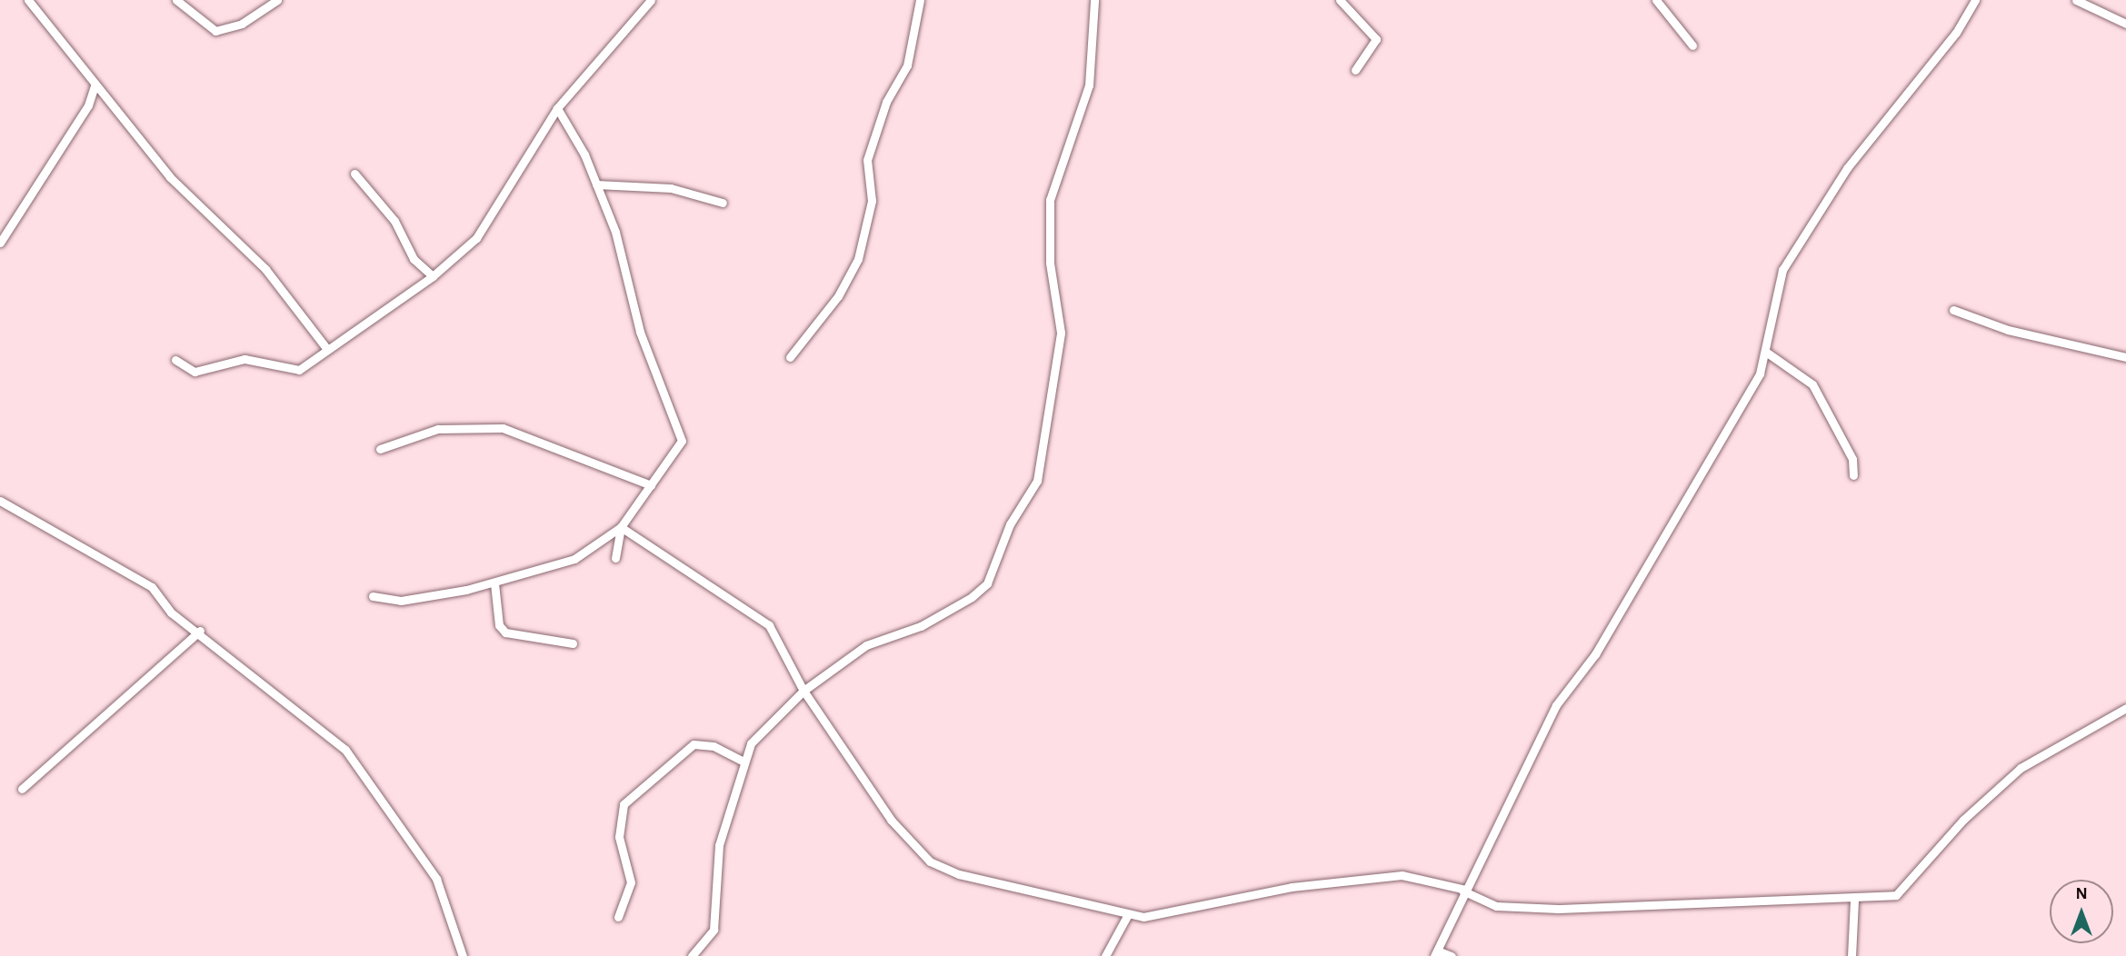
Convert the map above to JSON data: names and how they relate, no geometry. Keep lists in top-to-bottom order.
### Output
{
  "north": "top"
}
